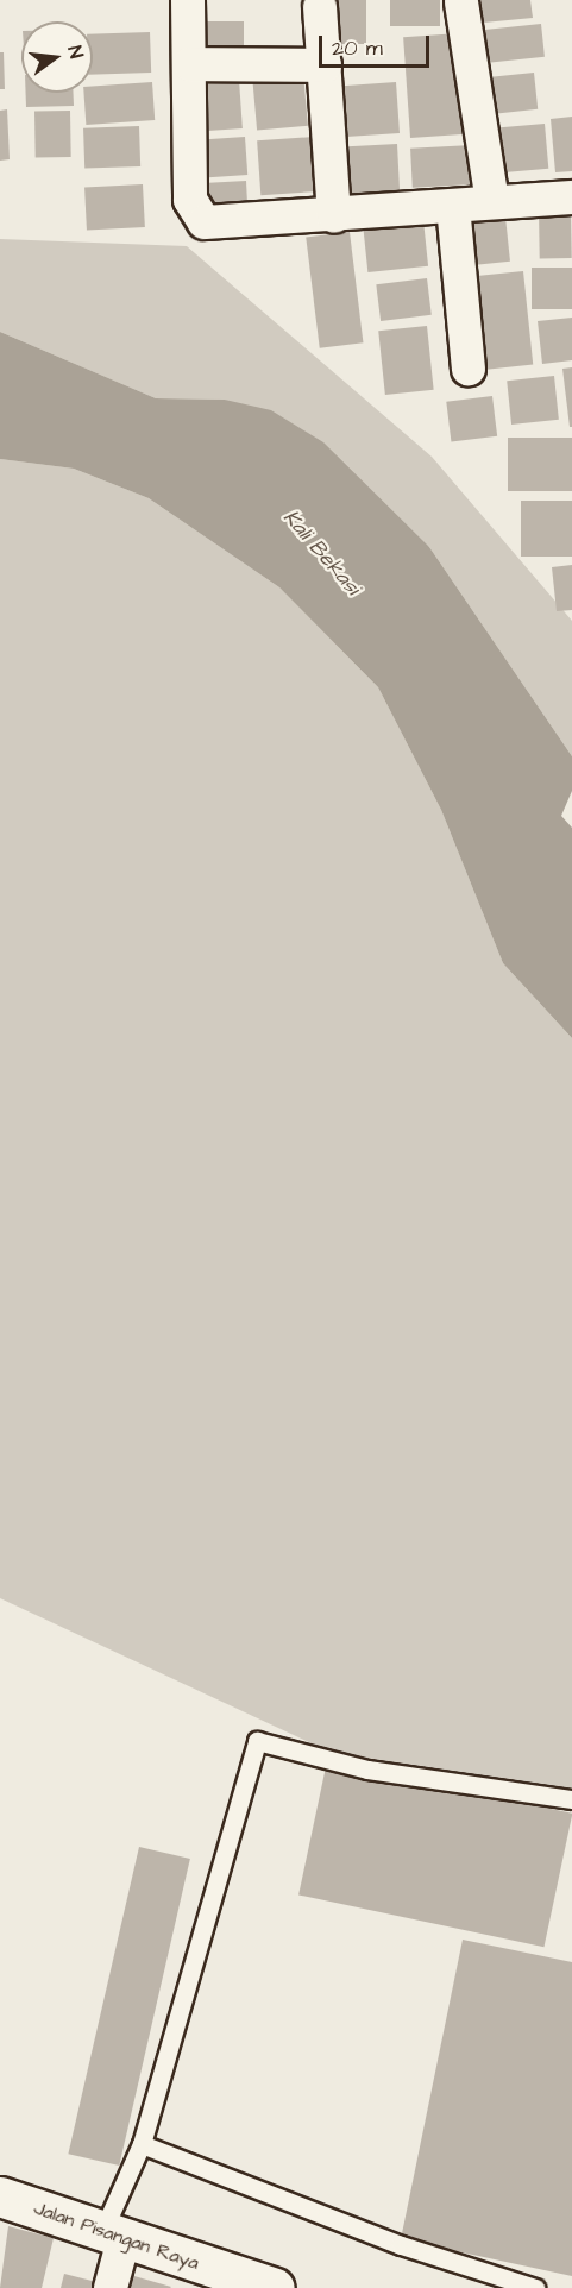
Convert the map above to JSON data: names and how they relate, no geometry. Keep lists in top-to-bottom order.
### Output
{
  "streets": {
    "street": ["Jalan Pisangan Raya"]
  },
  "water": ["Kali Bekasi"],
  "scale_bar": "20 m",
  "north": "right"
}
